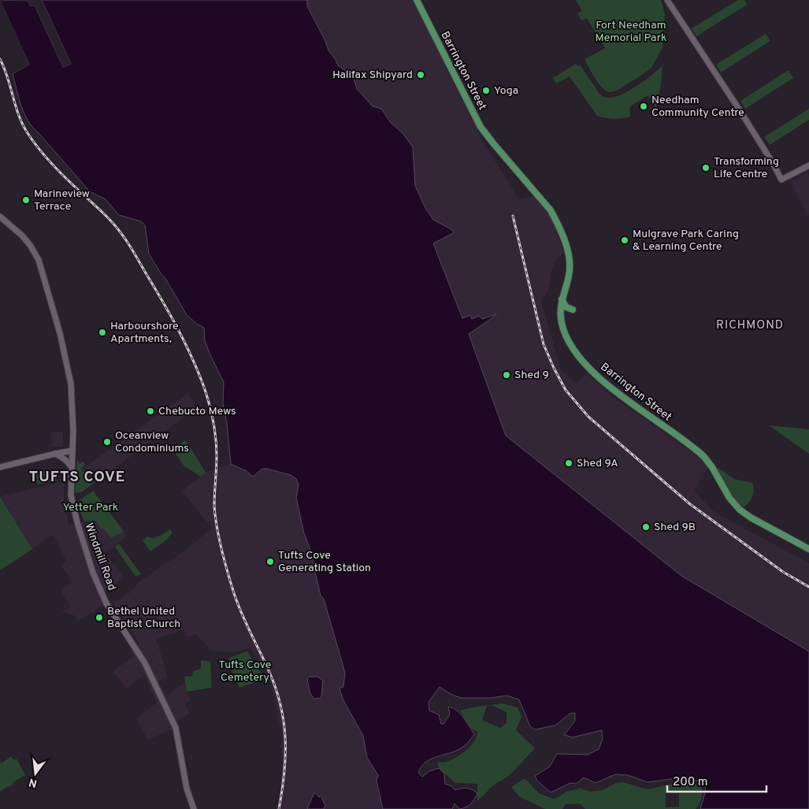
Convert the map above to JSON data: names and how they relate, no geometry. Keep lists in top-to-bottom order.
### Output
{
  "streets": {
    "main road": ["Barrington Street", "Windmill Road"]
  },
  "districts": ["RICHMOND", "TUFTS COVE"],
  "parks": ["Fort Needham Memorial Park", "Yetter Park", "Tufts Cove Cemetery"],
  "places": [
    "Halifax Shipyard",
    "Yoga",
    "Needham Community Centre",
    "Transforming Life Centre",
    "Marineview Terrace",
    "Mulgrave Park Caring & Learning Centre",
    "Harbourshore Apartments,",
    "Shed 9",
    "Chebucto Mews",
    "Oceanview Condominiums",
    "Shed 9A",
    "Shed 9B",
    "Tufts Cove Generating Station",
    "Bethel United Baptist Church"
  ],
  "scale_bar": "200 m",
  "north": "bottom"
}
